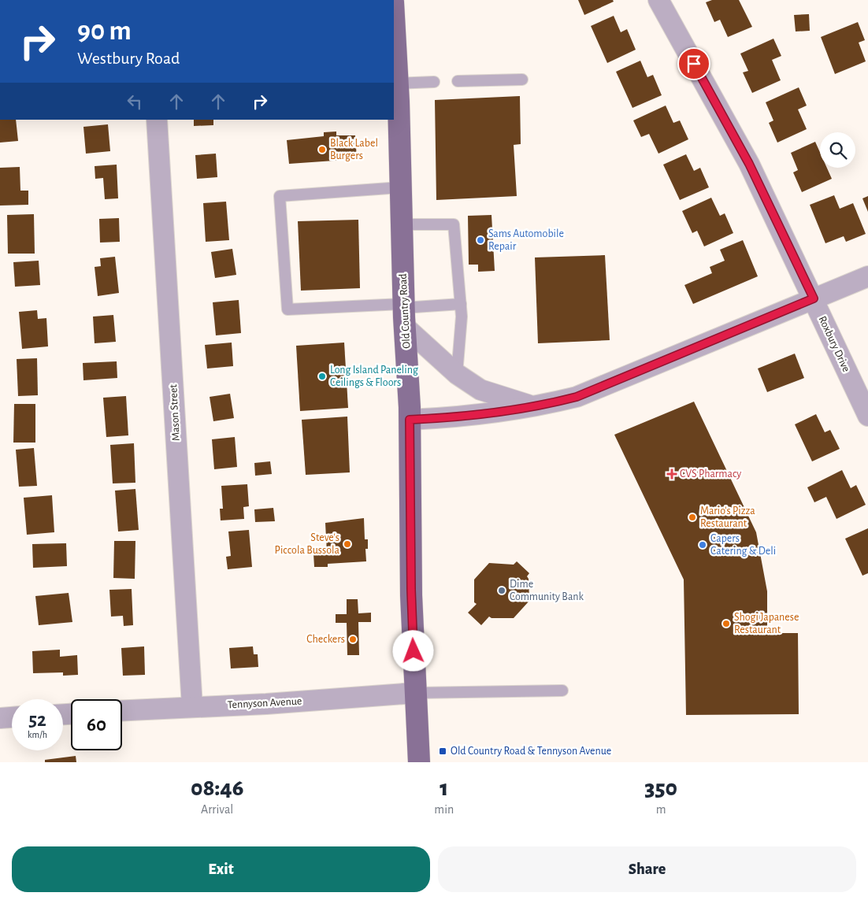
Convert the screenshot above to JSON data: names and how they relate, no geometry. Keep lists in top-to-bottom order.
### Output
{
  "streets": {
    "main road": ["Old Country Road"],
    "street": ["Roxbury Drive", "Mason Street", "Tennyson Avenue"]
  },
  "crossings": [
    ["Old Country Road", "Tennyson Avenue"],
    ["Mason Street", "Tennyson Avenue"]
  ],
  "places": {
    "other": [
      "Black Label Burgers",
      "Sams Automobile Repair",
      "Long Island Paneling Ceilings & Floors",
      "Mario's Pizza Restaurant",
      "Steve's Piccola Bussola",
      "Capers Catering & Deli",
      "Dime Community Bank",
      "Shogi Japanese Restaurant",
      "Checkers"
    ],
    "health": ["CVS Pharmacy"],
    "transit": ["Old Country Road & Tennyson Avenue"]
  },
  "page": {
    "turn": ["90 m", "Westbury Road"],
    "speed": "52 km/h",
    "limit": "60",
    "eta": [
      "08:46",
      "Arrival",
      "1",
      "min",
      "350",
      "m"
    ],
    "buttons": ["Exit", "Share"]
  }
}
